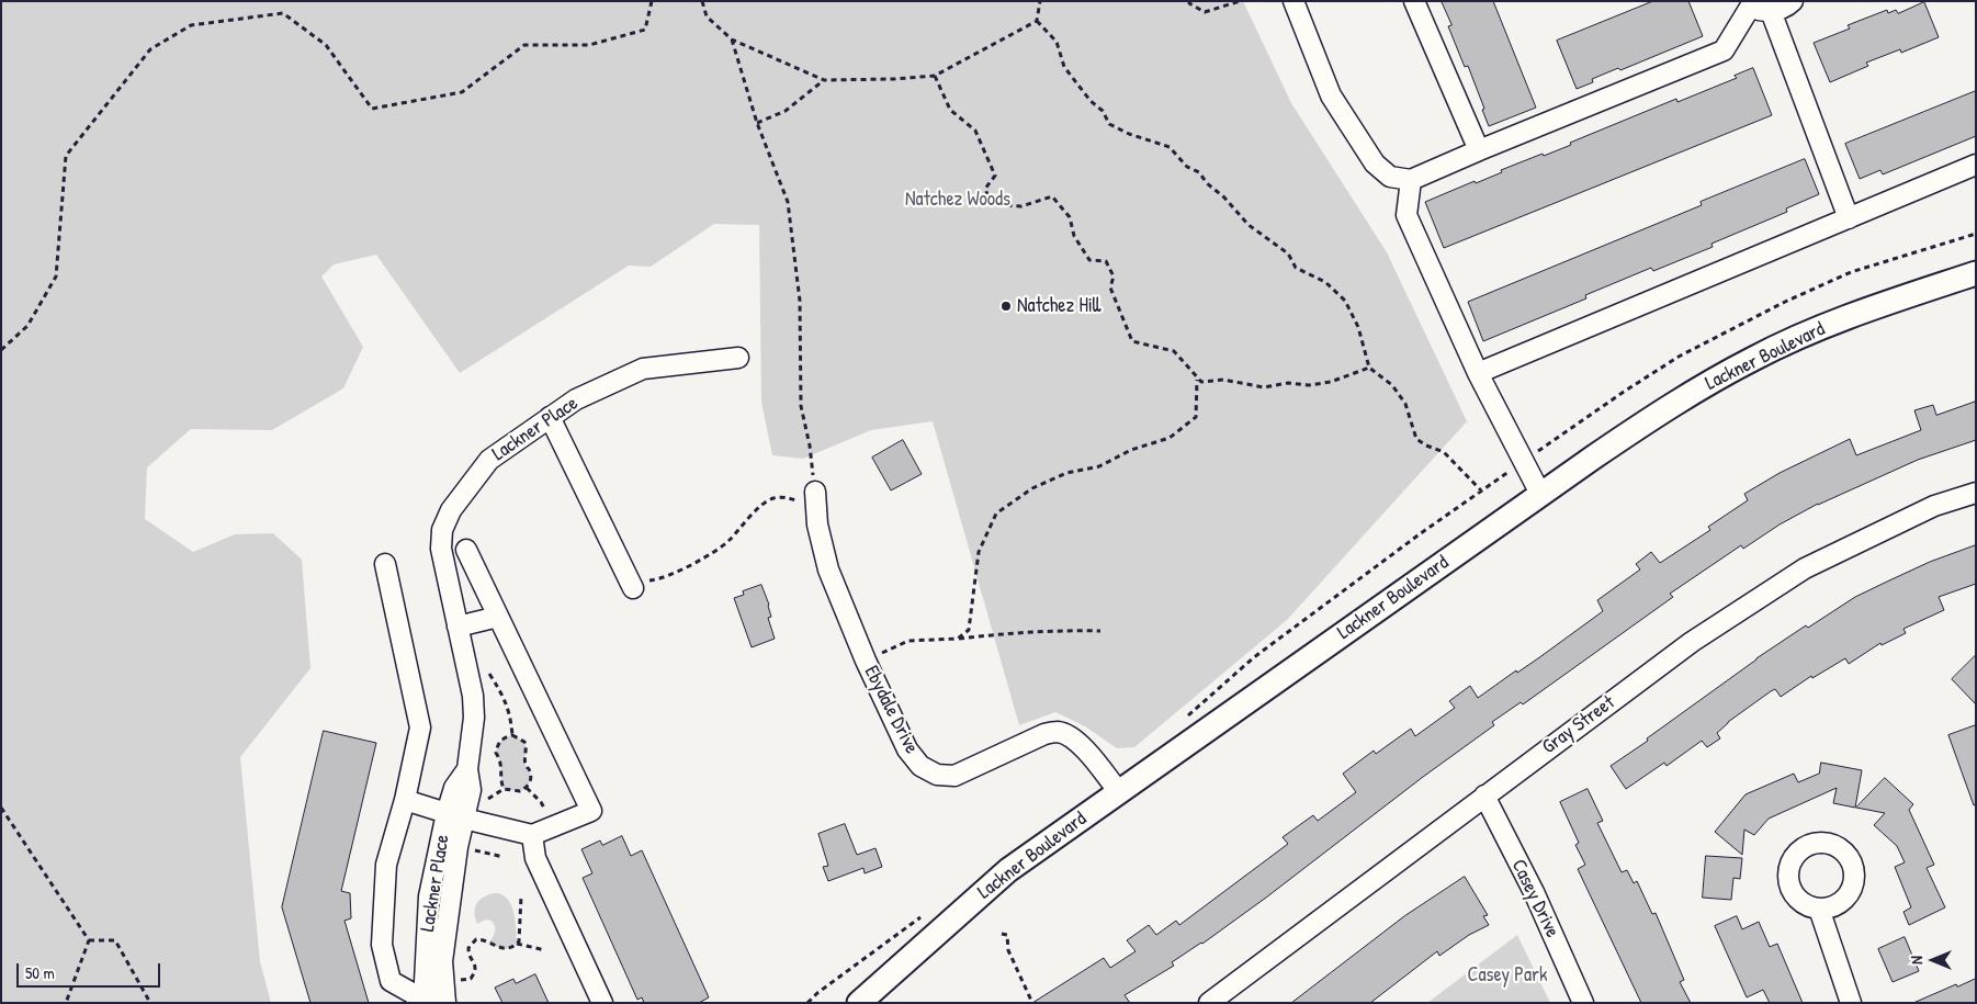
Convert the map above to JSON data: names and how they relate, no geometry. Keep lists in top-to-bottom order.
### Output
{
  "streets": {
    "main road": ["Lackner Boulevard"],
    "street": [
      "Lackner Place",
      "Ebydale Drive",
      "Gray Street",
      "Casey Drive"
    ]
  },
  "crossings": [
    ["Lackner Boulevard", "Ebydale Drive"],
    ["Gray Street", "Casey Drive"]
  ],
  "parks": ["Natchez Woods", "Casey Park"],
  "places": ["Natchez Hill"],
  "scale_bar": "50 m",
  "north": "left"
}
